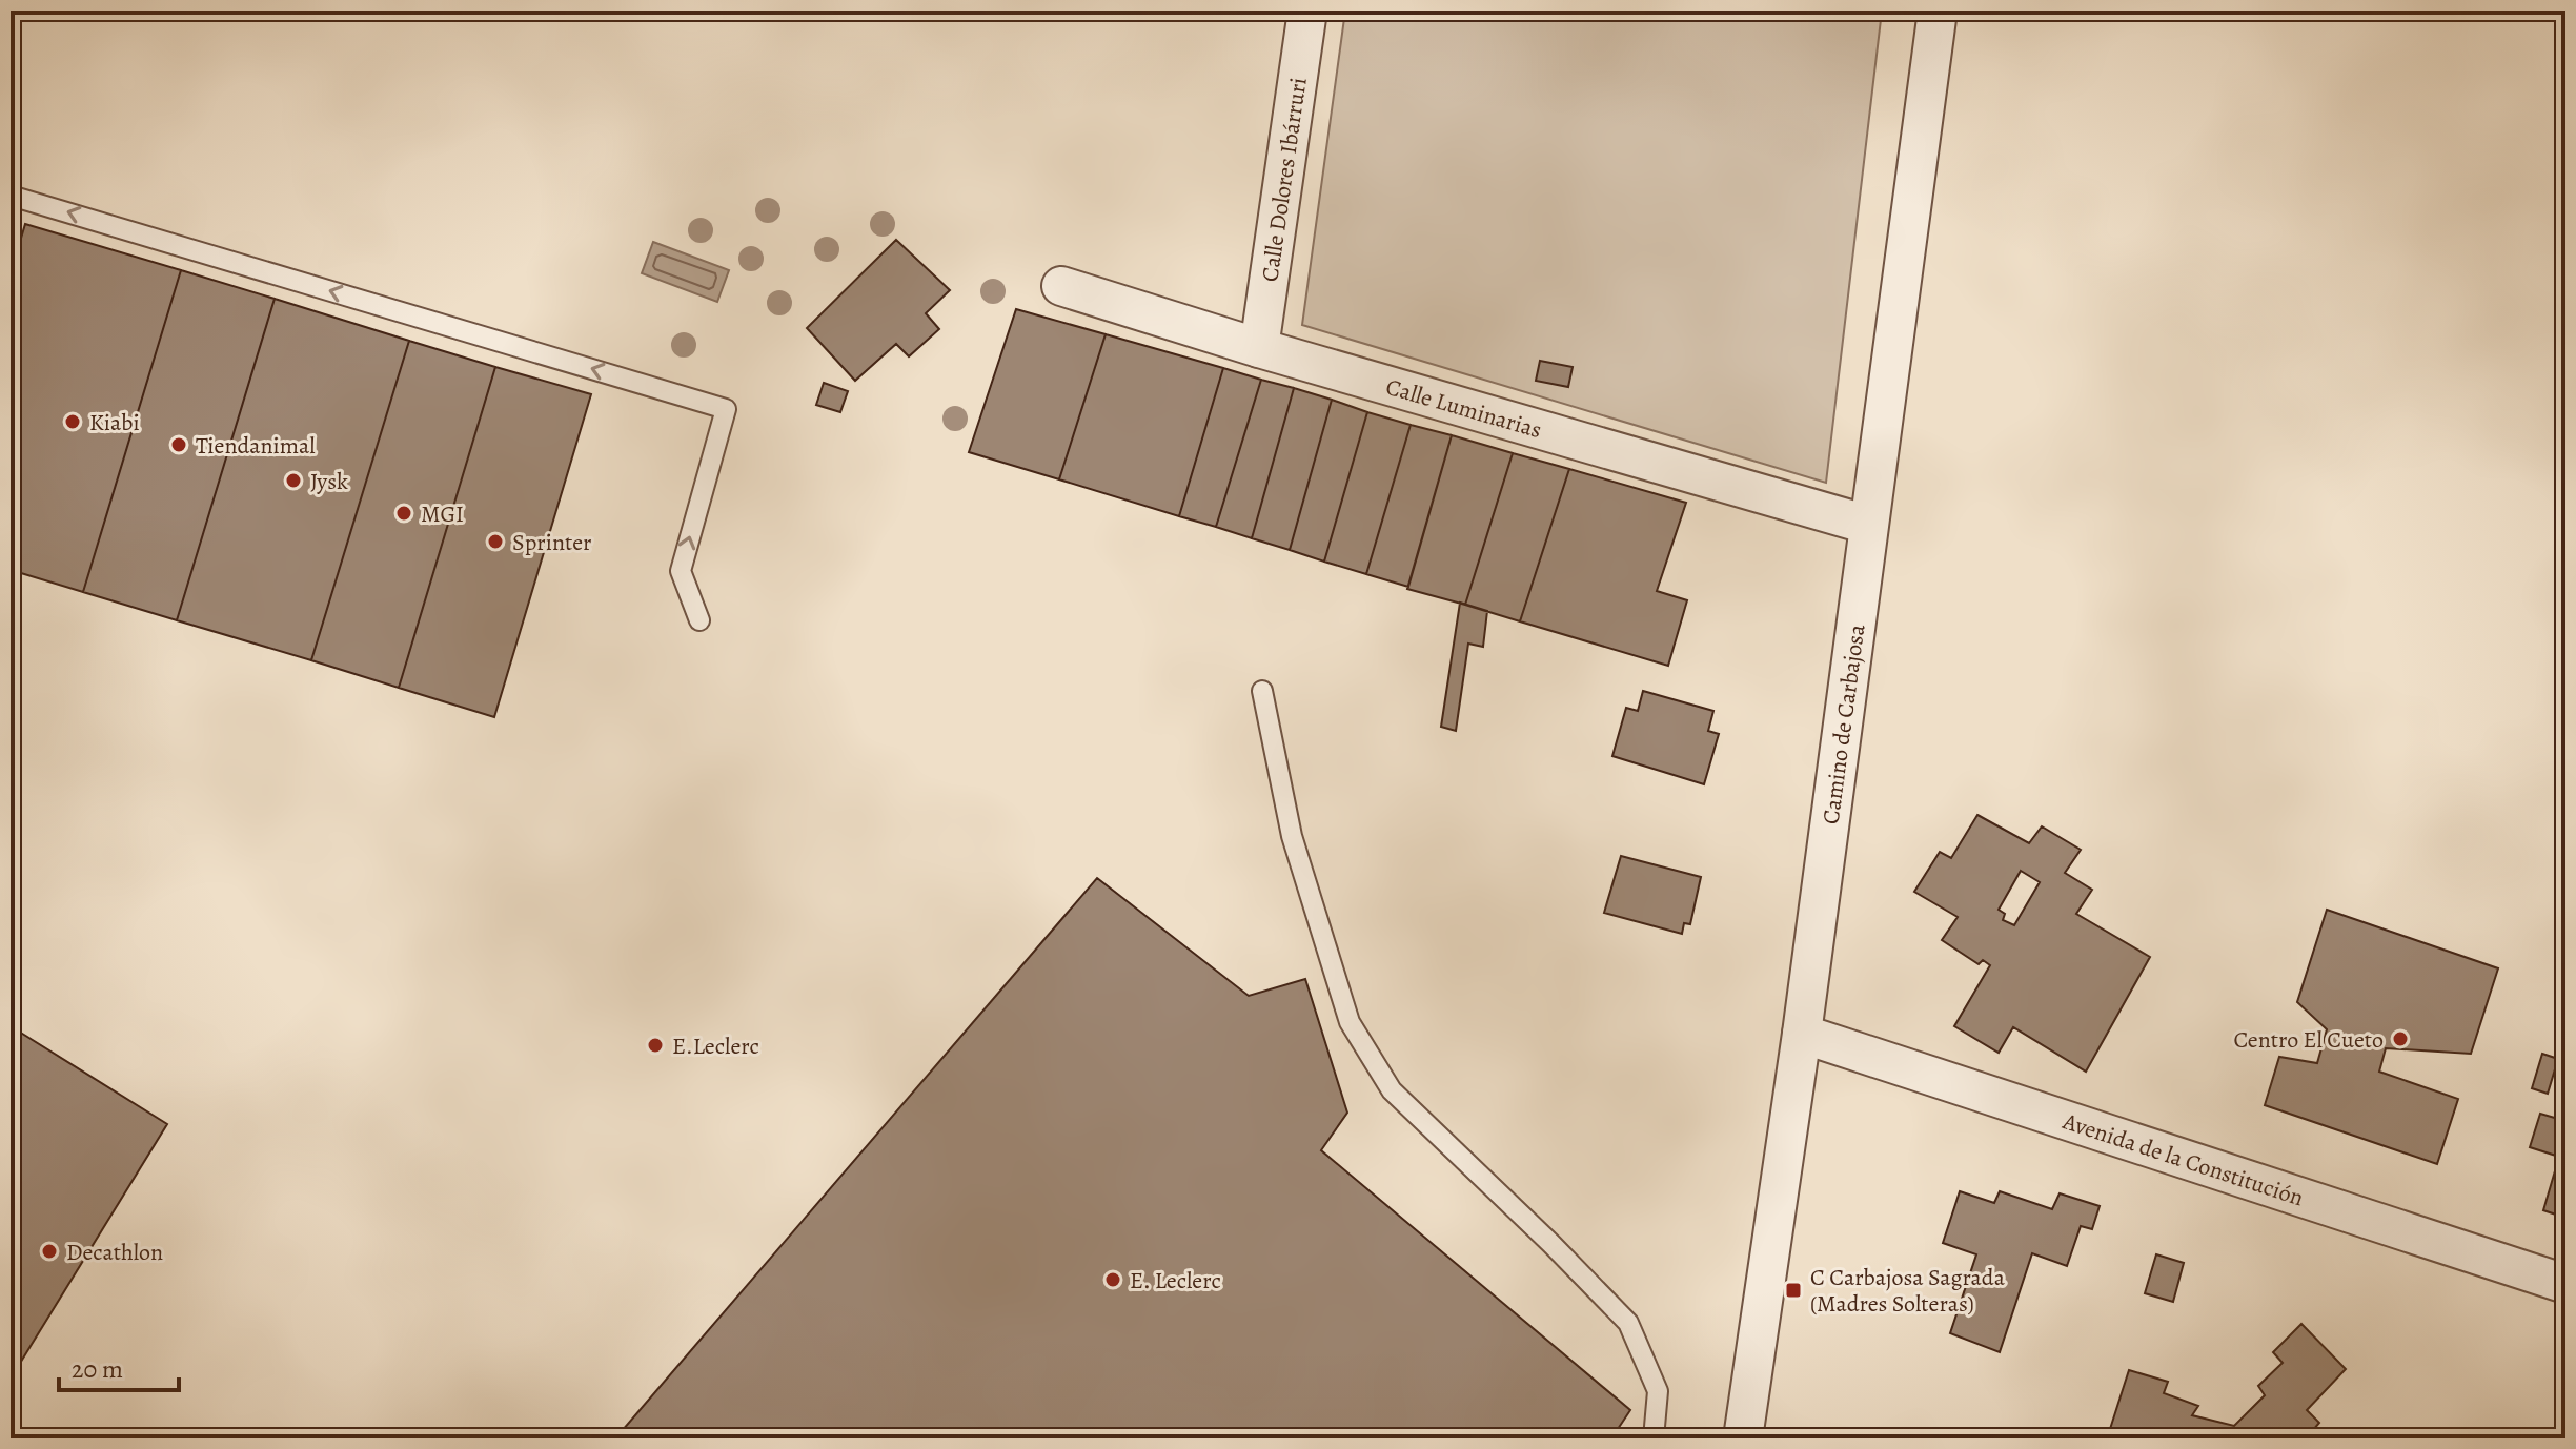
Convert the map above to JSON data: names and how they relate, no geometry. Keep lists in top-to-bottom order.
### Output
{
  "streets": {
    "street": [
      "Calle Dolores Ibárruri",
      "Calle Luminarias",
      "Camino de Carbajosa",
      "Avenida de la Constitución"
    ]
  },
  "crossings": [
    ["Calle Dolores Ibárruri", "Calle Luminarias"],
    ["Calle Luminarias", "Camino de Carbajosa"],
    ["Camino de Carbajosa", "Avenida de la Constitución"]
  ],
  "places": {
    "other": [
      "Kiabi",
      "Tiendanimal",
      "Jysk",
      "MGI",
      "Sprinter",
      "Centro El Cueto",
      "E.Leclerc",
      "Decathlon",
      "E. Leclerc"
    ],
    "transit": ["C Carbajosa Sagrada (Madres Solteras)"]
  },
  "scale_bar": "20 m"
}
